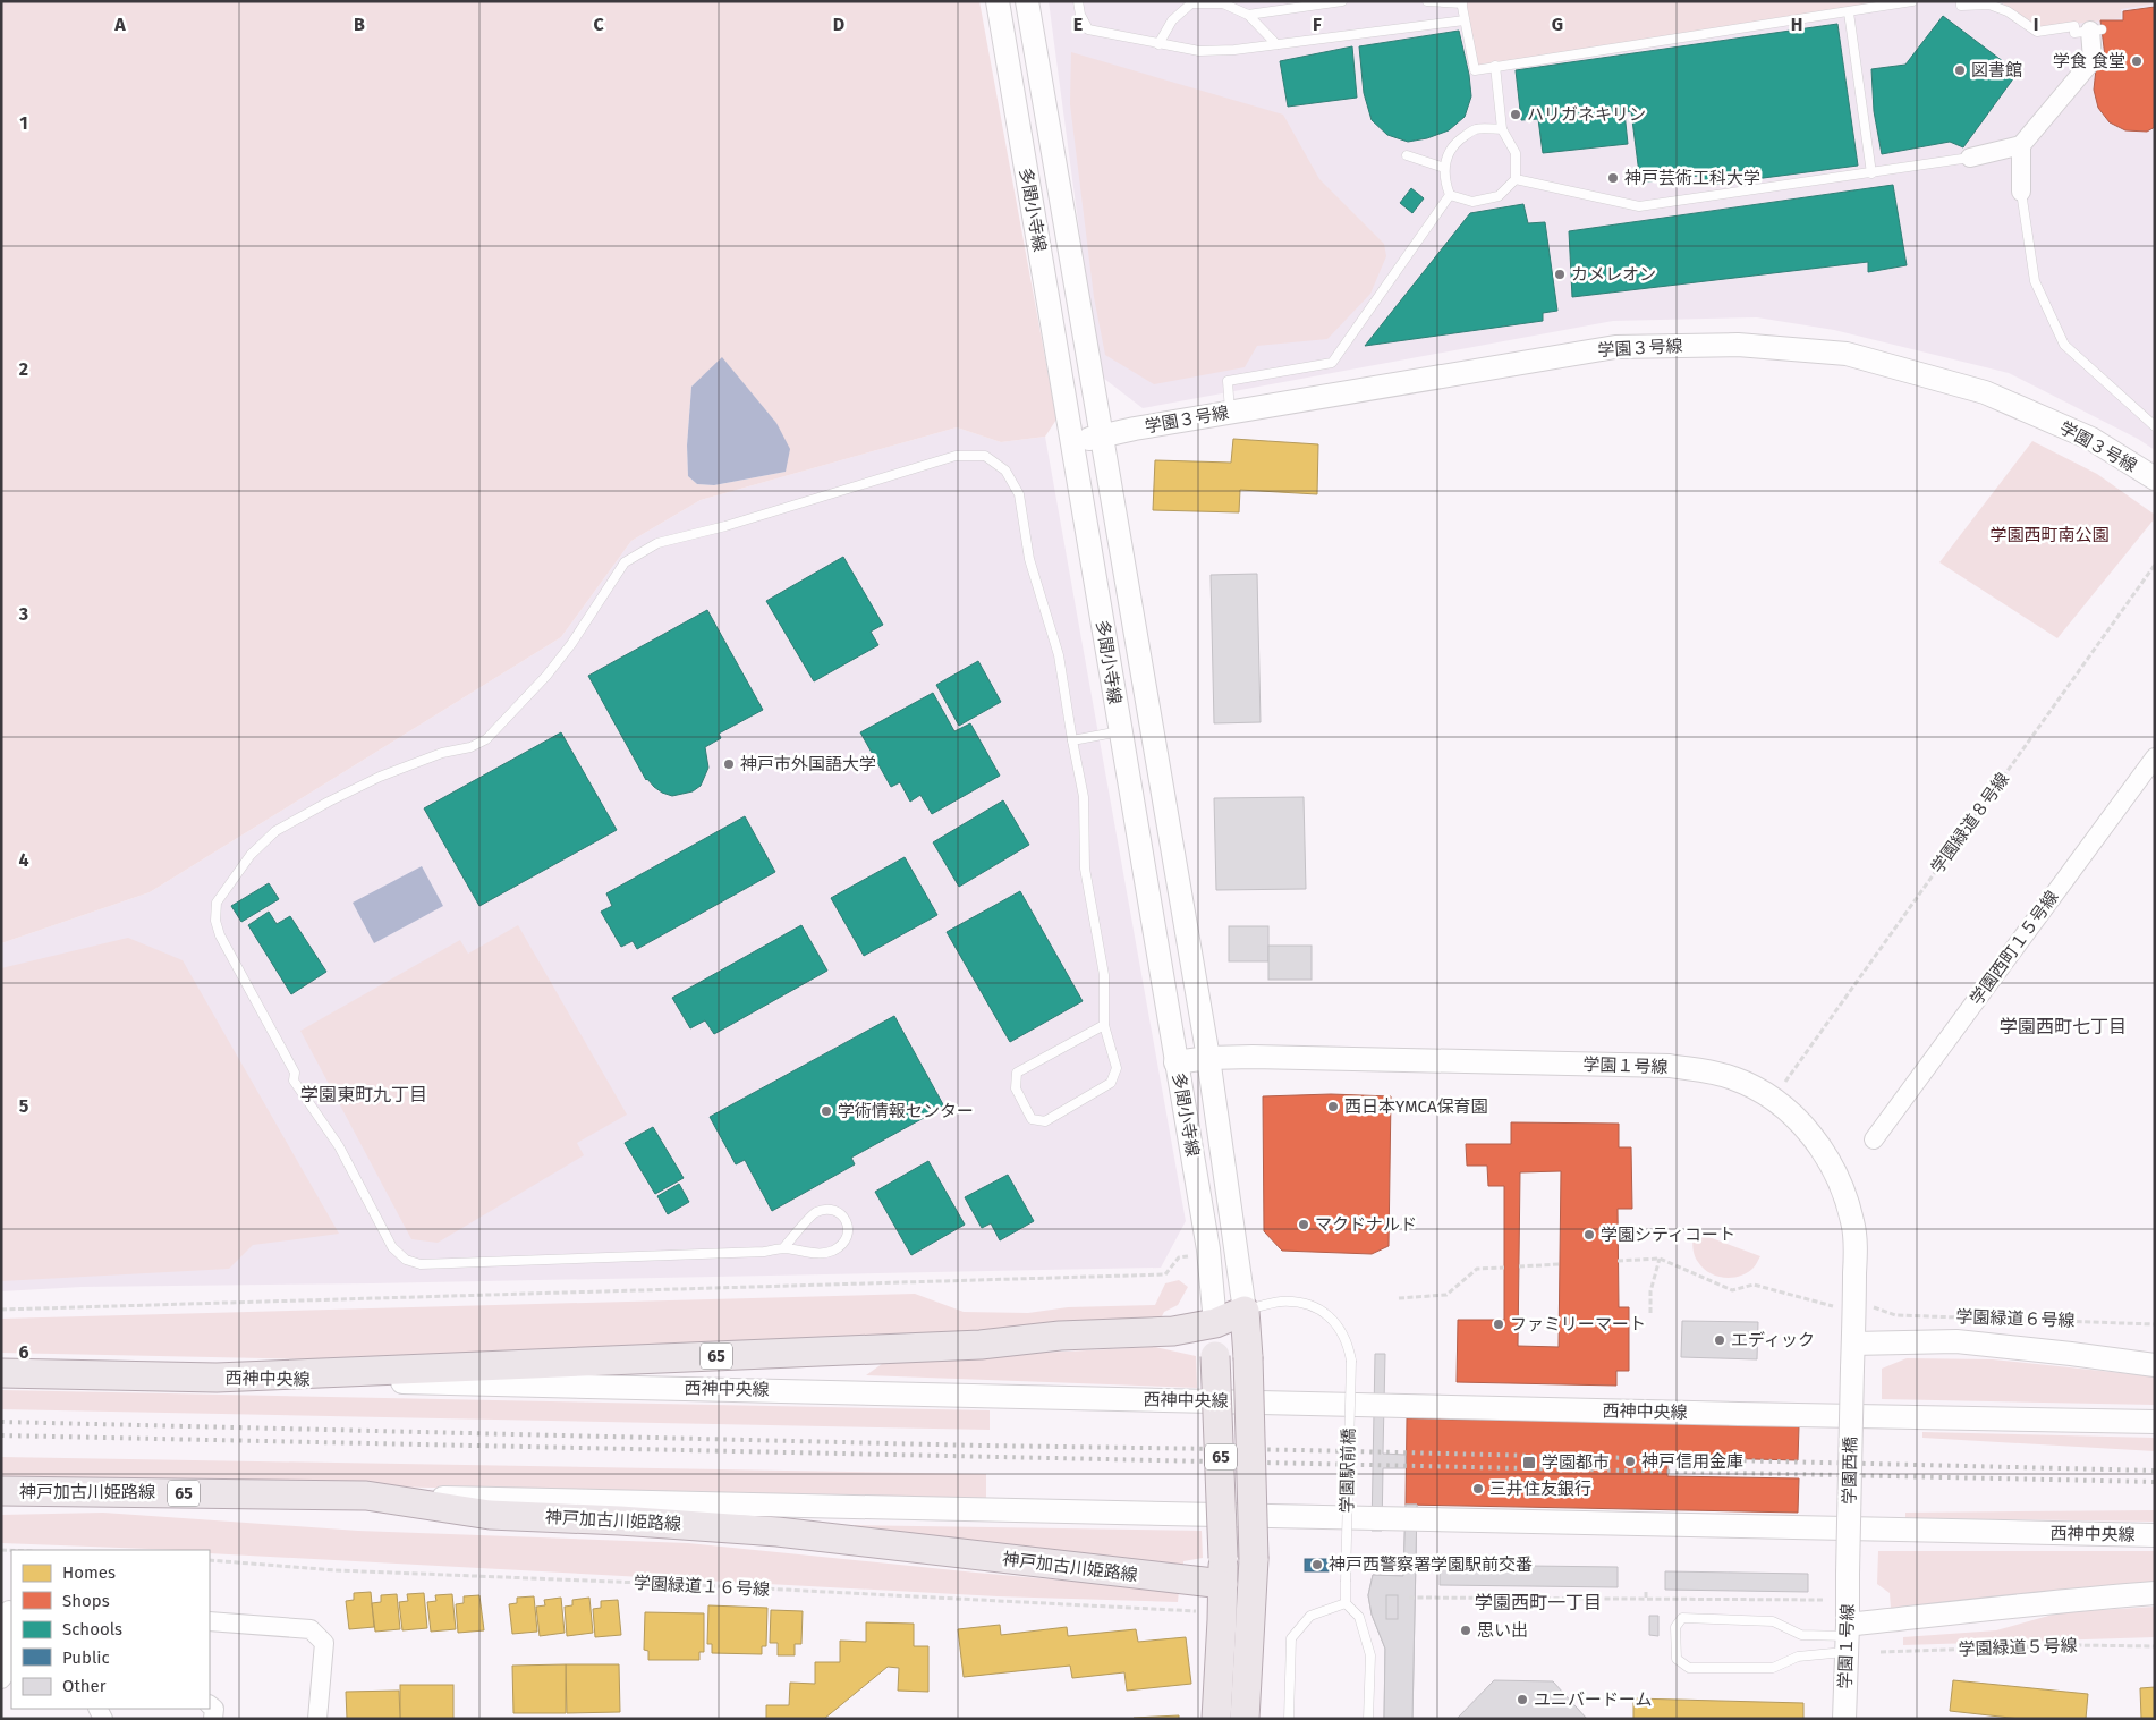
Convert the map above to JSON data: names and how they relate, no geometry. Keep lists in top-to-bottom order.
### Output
{
  "streets": {
    "main road": ["65", "神戸加古川姫路線"],
    "street": [
      "多聞小寺線",
      "学園３号線",
      "学園西町１５号線",
      "学園１号線",
      "西神中央線",
      "学園西橋"
    ],
    "lane": ["学園駅前橋"],
    "path": [
      "学園緑道８号線",
      "学園緑道６号線",
      "学園緑道１６号線",
      "学園緑道５号線"
    ]
  },
  "crossings": [
    ["多聞小寺線", "学園３号線"],
    ["多聞小寺線", "学園１号線"],
    ["多聞小寺線", "65"],
    ["多聞小寺線", "学園駅前橋"],
    ["学園１号線", "学園西橋"],
    ["65", "西神中央線"],
    ["65", "学園駅前橋"],
    ["65", "神戸加古川姫路線"],
    ["西神中央線", "神戸加古川姫路線"]
  ],
  "districts": ["学園西町七丁目", "学園東町九丁目", "学園西町一丁目"],
  "parks": ["学園西町南公園"],
  "places": {
    "other": [
      "学食 食堂",
      "図書館",
      "ハリガネキリン",
      "神戸芸術工科大学",
      "カメレオン",
      "神戸市外国語大学",
      "西日本YMCA保育園",
      "学術情報センター",
      "マクドナルド",
      "学園シティコート",
      "ファミリーマート",
      "エディック",
      "神戸信用金庫",
      "三井住友銀行",
      "神戸西警察署学園駅前交番",
      "思い出",
      "ユニバードーム"
    ],
    "transit": ["学園都市"]
  },
  "legend": [
    "Homes",
    "Shops",
    "Schools",
    "Public",
    "Other"
  ],
  "grid": {
    "columns": [
      "A",
      "B",
      "C",
      "D",
      "E",
      "F",
      "G",
      "H",
      "I"
    ],
    "rows": [
      "1",
      "2",
      "3",
      "4",
      "5",
      "6"
    ]
  }
}
